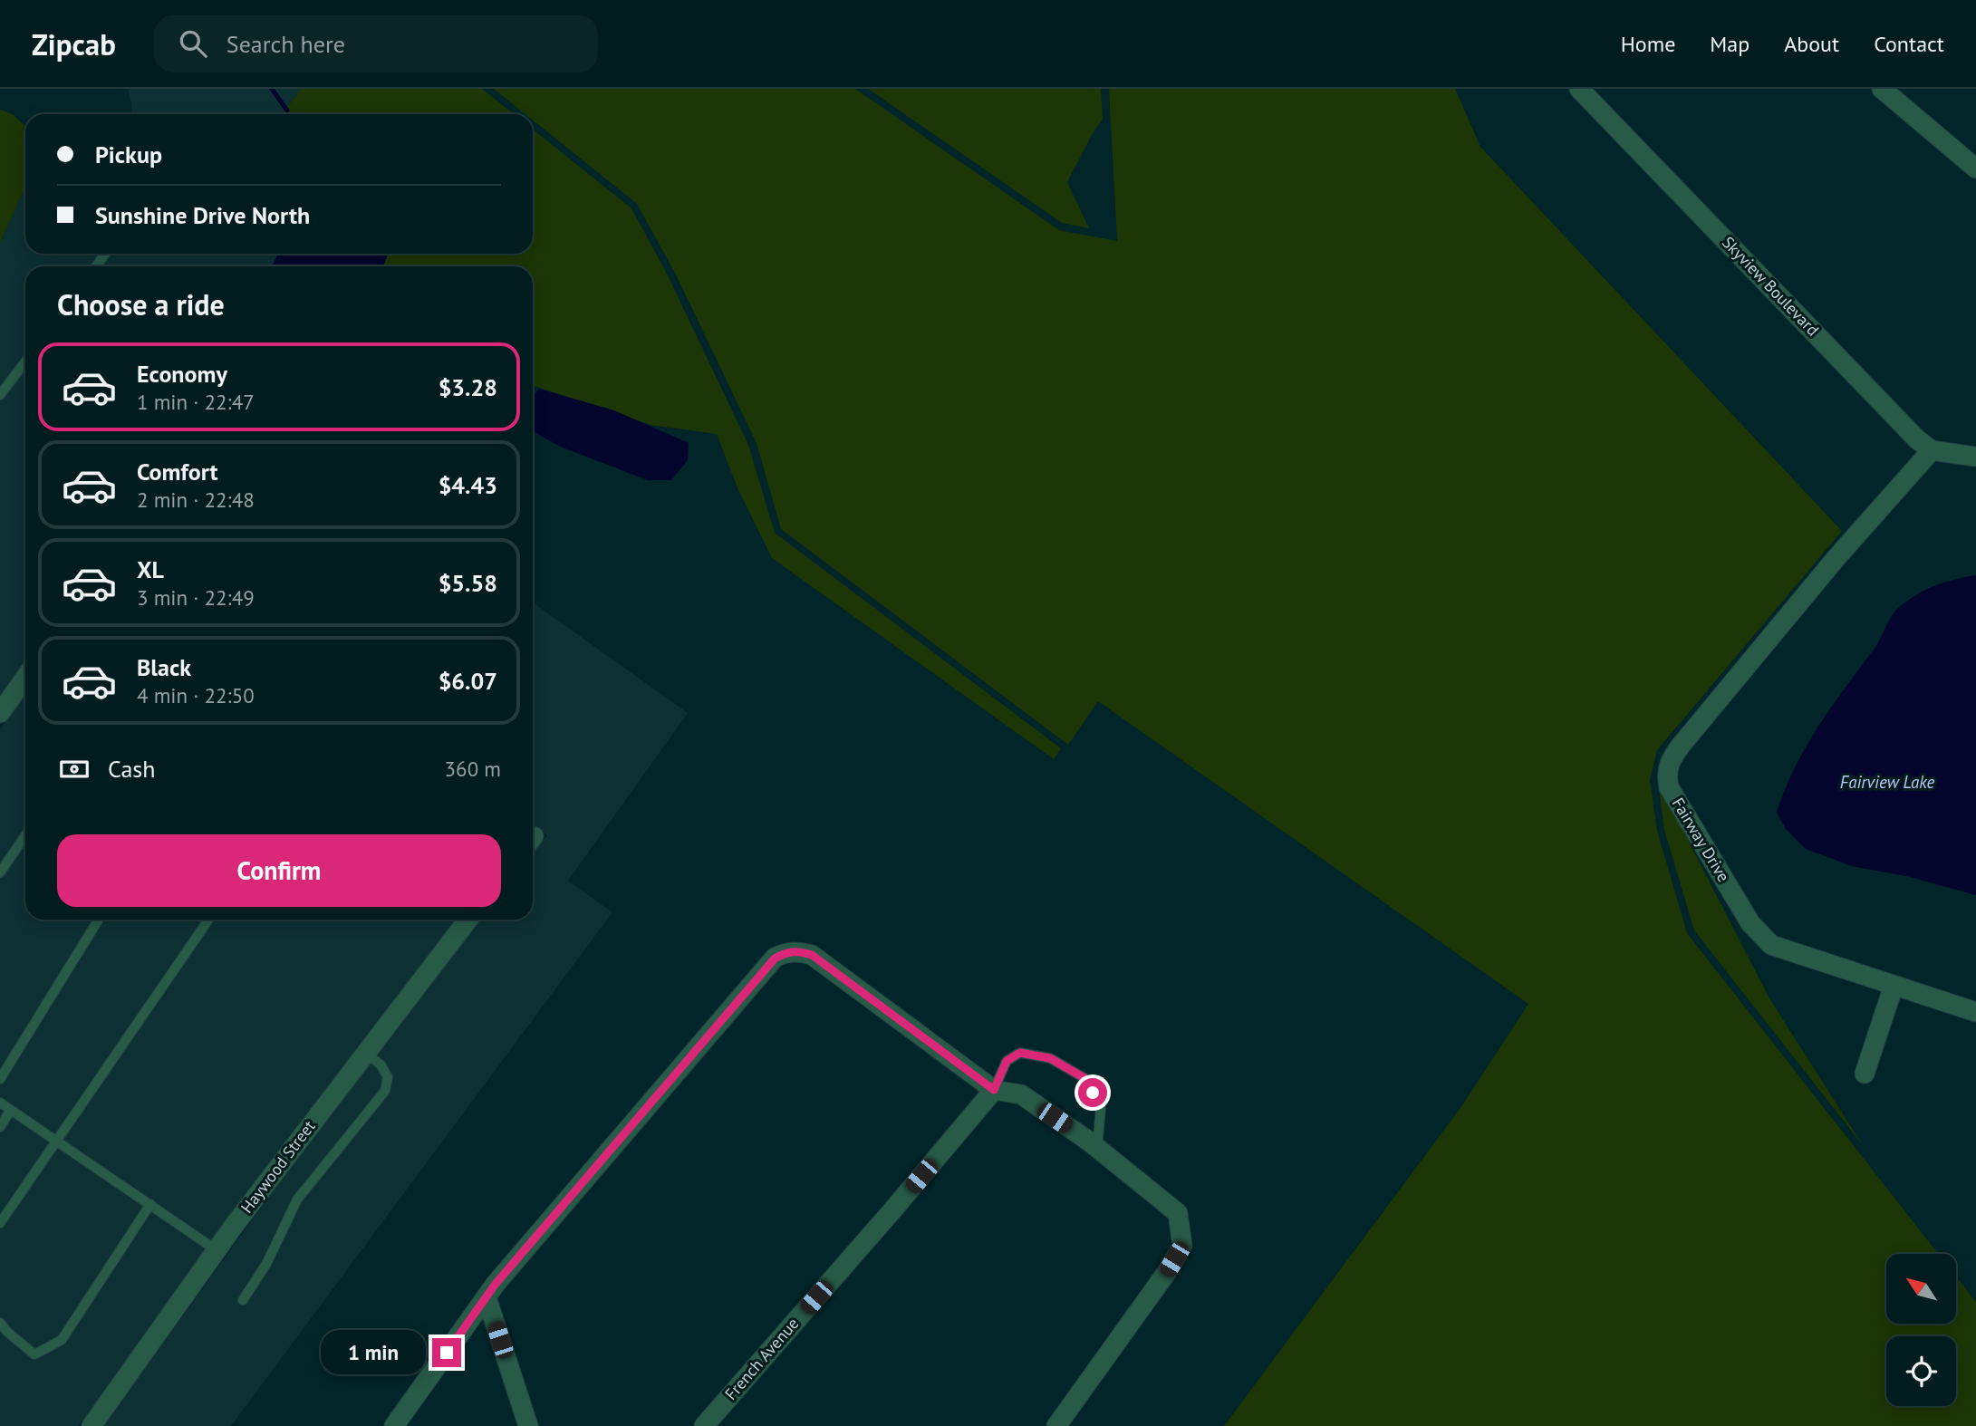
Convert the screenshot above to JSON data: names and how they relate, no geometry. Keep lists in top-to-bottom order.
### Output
{
  "streets": {
    "street": [
      "Skyview Boulevard",
      "Fairway Drive",
      "Haywood Street",
      "French Avenue"
    ]
  },
  "crossings": [
    ["Skyview Boulevard", "Fairway Drive"]
  ],
  "water": ["Fairview Lake"],
  "north": "top left",
  "page": {
    "header": "Zipcab",
    "search": "Search here",
    "nav": [
      "Home",
      "Map",
      "About",
      "Contact"
    ],
    "banner": ["Pickup", "Sunshine Drive North"],
    "heading": "Choose a ride",
    "list": [
      {
        "name": "Economy",
        "note": "1 min · 22:47",
        "value": "$3.28"
      },
      {
        "name": "Comfort",
        "note": "2 min · 22:48",
        "value": "$4.43"
      },
      {
        "name": "XL",
        "note": "3 min · 22:49",
        "value": "$5.58"
      },
      {
        "name": "Black",
        "note": "4 min · 22:50",
        "value": "$6.07"
      }
    ],
    "pay": ["Cash", "360 m"],
    "buttons": "Confirm",
    "bubble": "1 min"
  }
}
